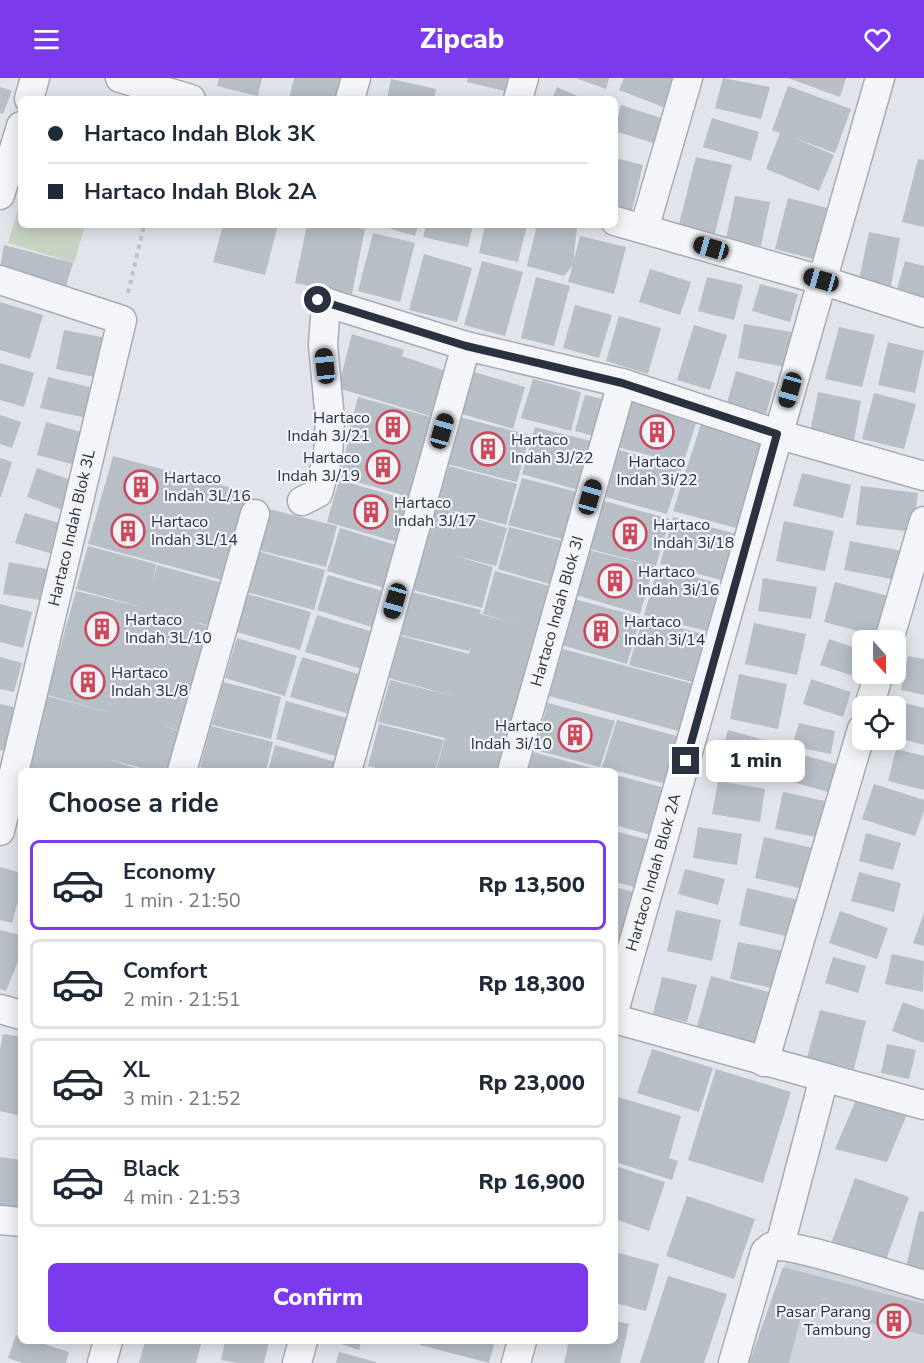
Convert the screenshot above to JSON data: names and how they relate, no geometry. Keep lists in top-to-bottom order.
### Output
{
  "streets": {
    "street": ["Hartaco Indah Blok 3L", "Hartaco Indah Blok 3I", "Hartaco Indah Blok 2A"]
  },
  "places": {
    "building": [
      "Hartaco Indah 3J/21",
      "Hartaco Indah 3i/22",
      "Hartaco Indah 3J/22",
      "Hartaco Indah 3J/19",
      "Hartaco Indah 3L/16",
      "Hartaco Indah 3J/17",
      "Hartaco Indah 3L/14",
      "Hartaco Indah 3i/18",
      "Hartaco Indah 3i/16",
      "Hartaco Indah 3L/10",
      "Hartaco Indah 3i/14",
      "Hartaco Indah 3L/8",
      "Hartaco Indah 3i/10",
      "Pasar Parang Tambung"
    ]
  },
  "north": "bottom",
  "page": {
    "header": "Zipcab",
    "banner": ["Hartaco Indah Blok 3K", "Hartaco Indah Blok 2A"],
    "bubble": "1 min",
    "heading": "Choose a ride",
    "list": [
      {
        "name": "Economy",
        "note": "1 min · 21:50",
        "value": "Rp 13,500"
      },
      {
        "name": "Comfort",
        "note": "2 min · 21:51",
        "value": "Rp 18,300"
      },
      {
        "name": "XL",
        "note": "3 min · 21:52",
        "value": "Rp 23,000"
      },
      {
        "name": "Black",
        "note": "4 min · 21:53",
        "value": "Rp 16,900"
      }
    ],
    "buttons": "Confirm"
  }
}
